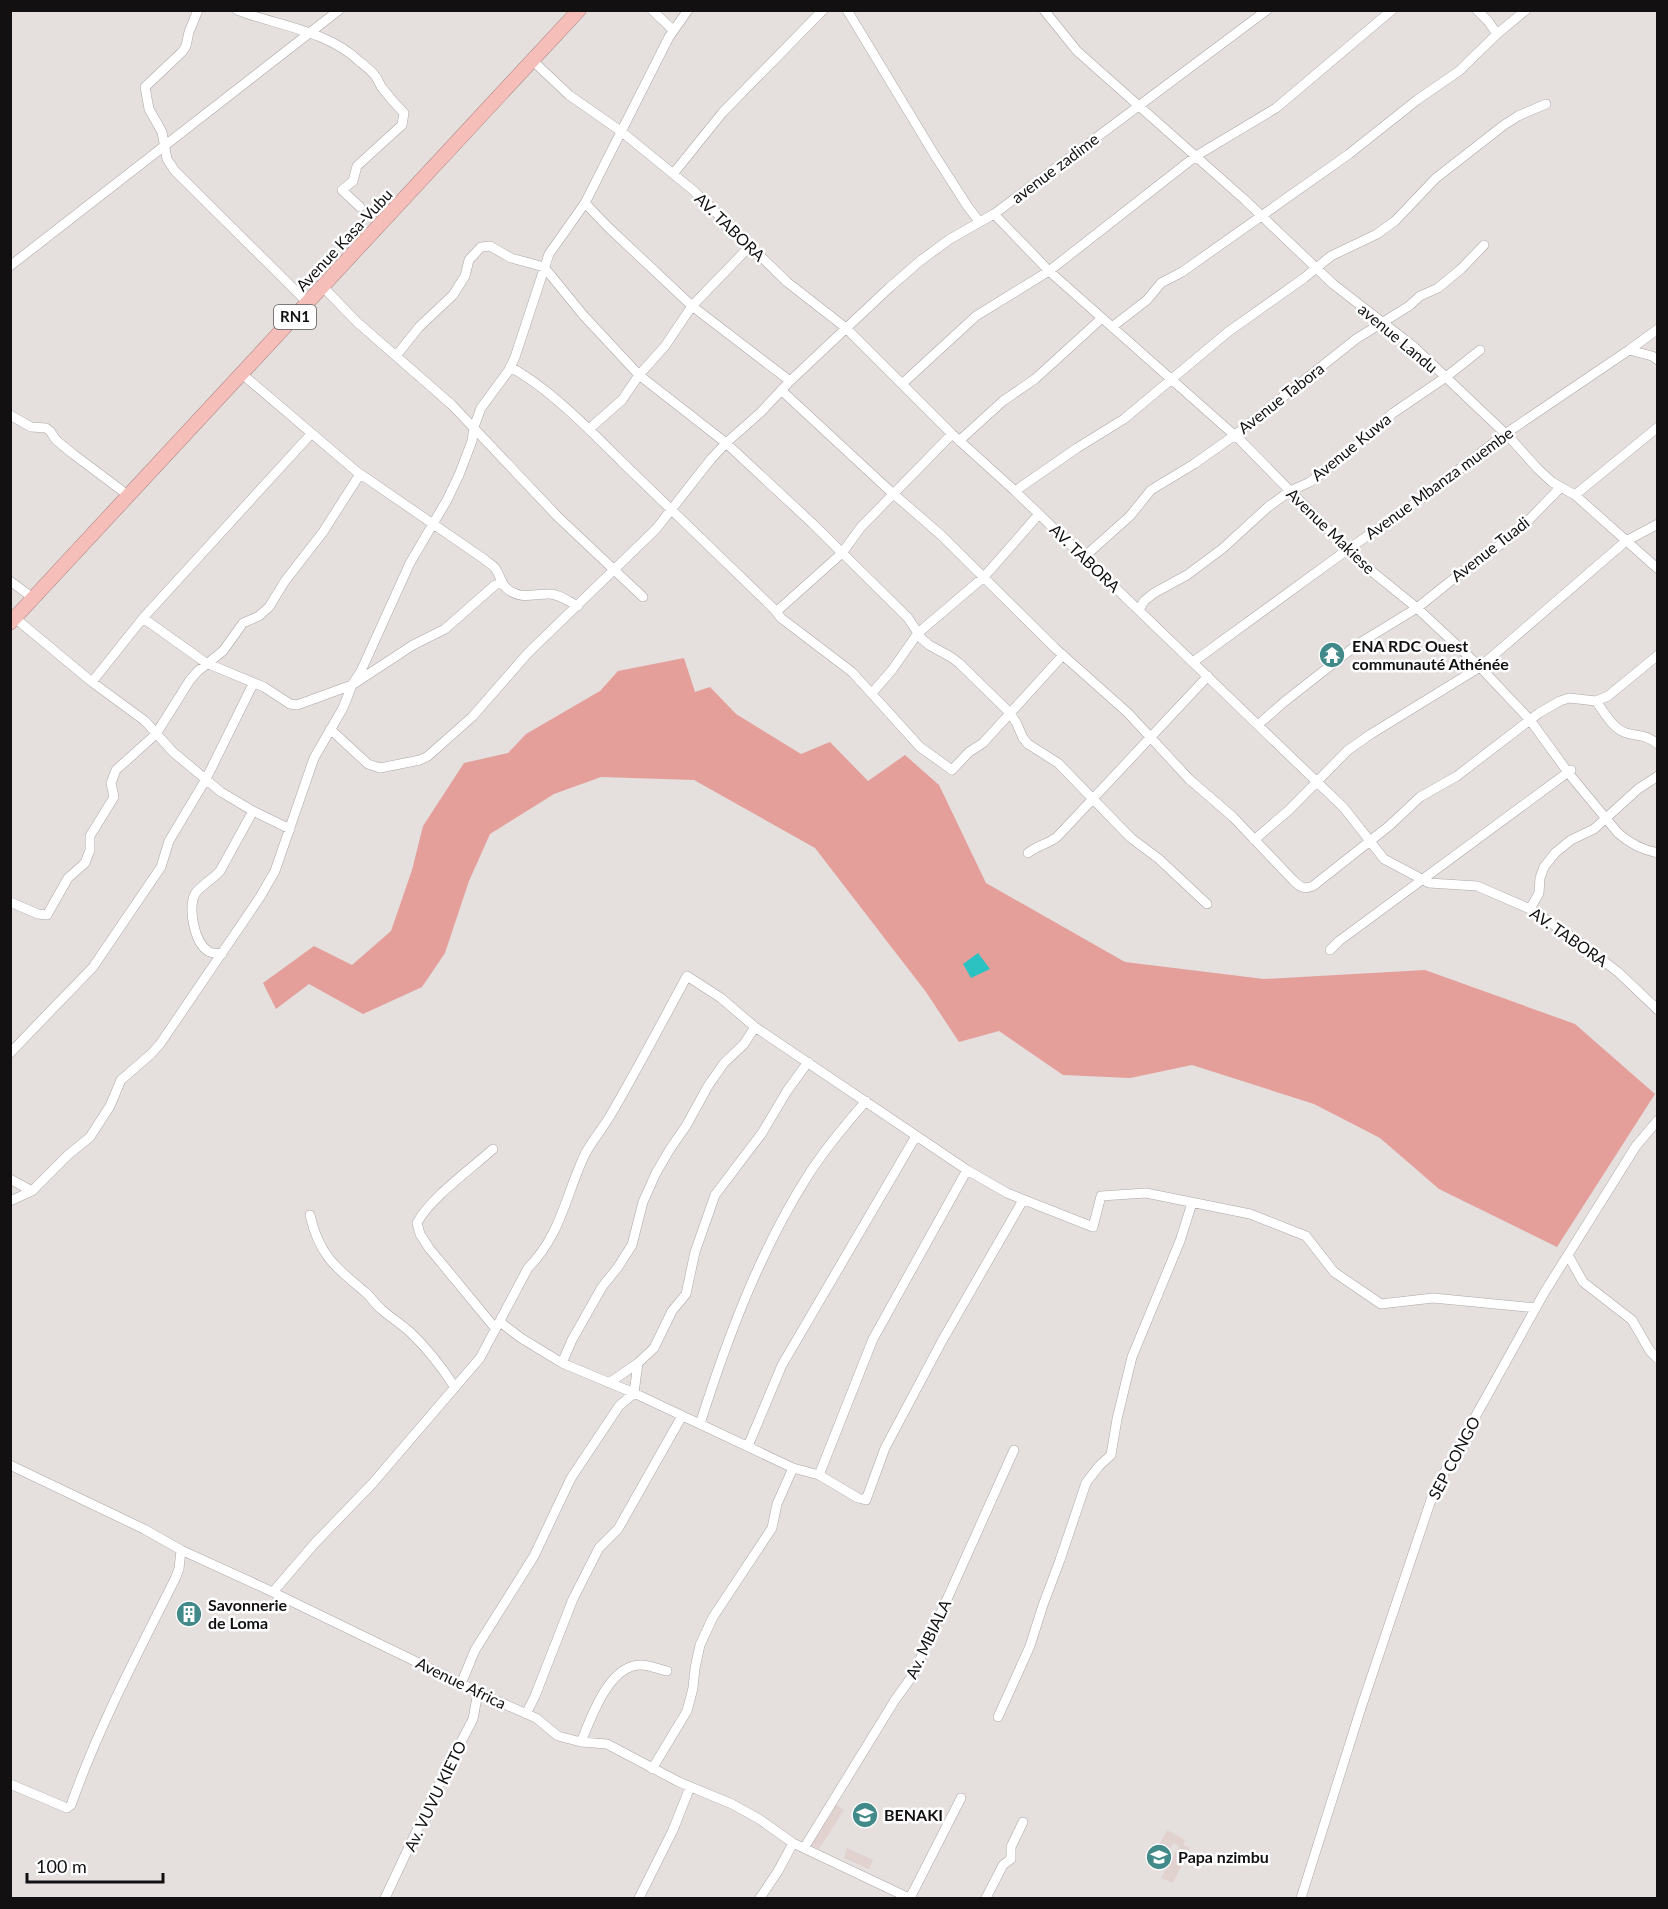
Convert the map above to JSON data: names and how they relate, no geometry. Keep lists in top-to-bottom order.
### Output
{
  "streets": {
    "highway": ["Avenue Kasa-Vubu", "RN1"],
    "street": [
      "avenue zadime",
      "AV. TABORA",
      "avenue Landu",
      "Avenue Tabora",
      "Avenue Kuwa",
      "Avenue Mbanza muembe",
      "Avenue Makiese",
      "Avenue Tuadi",
      "SEP CONGO",
      "Av. MBIALA",
      "Avenue Africa",
      "Av. VUVU KIETO"
    ]
  },
  "crossings": [
    ["avenue zadime", "AV. TABORA"],
    ["avenue zadime", "avenue Landu"],
    ["avenue zadime", "Avenue Makiese"],
    ["AV. TABORA", "Avenue Kasa-Vubu"],
    ["AV. TABORA", "Avenue Tabora"],
    ["AV. TABORA", "Avenue Kuwa"],
    ["AV. TABORA", "Avenue Mbanza muembe"],
    ["AV. TABORA", "Avenue Tuadi"],
    ["avenue Landu", "Avenue Tabora"],
    ["avenue Landu", "Avenue Kuwa"],
    ["avenue Landu", "Avenue Mbanza muembe"],
    ["avenue Landu", "Avenue Tuadi"],
    ["Avenue Tabora", "Avenue Makiese"],
    ["Avenue Kuwa", "Avenue Makiese"],
    ["Avenue Mbanza muembe", "Avenue Makiese"],
    ["Avenue Makiese", "Avenue Tuadi"],
    ["Av. MBIALA", "Avenue Africa"],
    ["Avenue Africa", "Av. VUVU KIETO"]
  ],
  "places": {
    "temple": ["ENA RDC Ouest communauté Athénée"],
    "building": ["Savonnerie de Loma"],
    "school or university": ["BENAKI", "Papa nzimbu"]
  },
  "scale_bar": "100 m"
}
